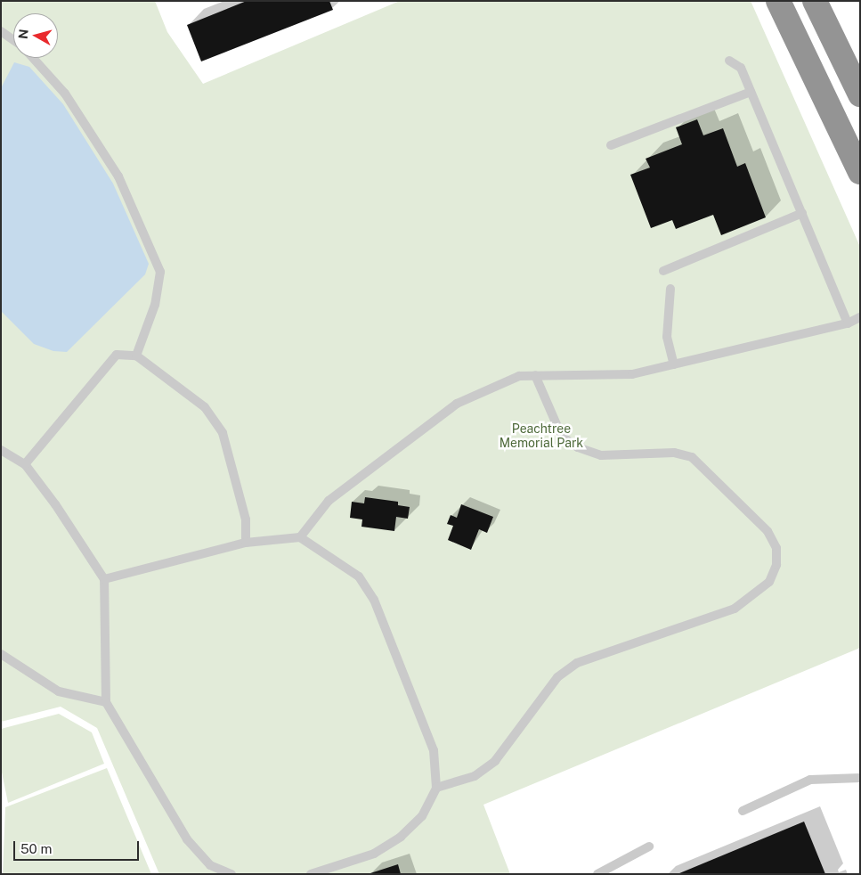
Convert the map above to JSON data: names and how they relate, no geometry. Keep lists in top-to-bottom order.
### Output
{
  "parks": ["Peachtree Memorial Park"],
  "scale_bar": "50 m",
  "north": "left"
}
